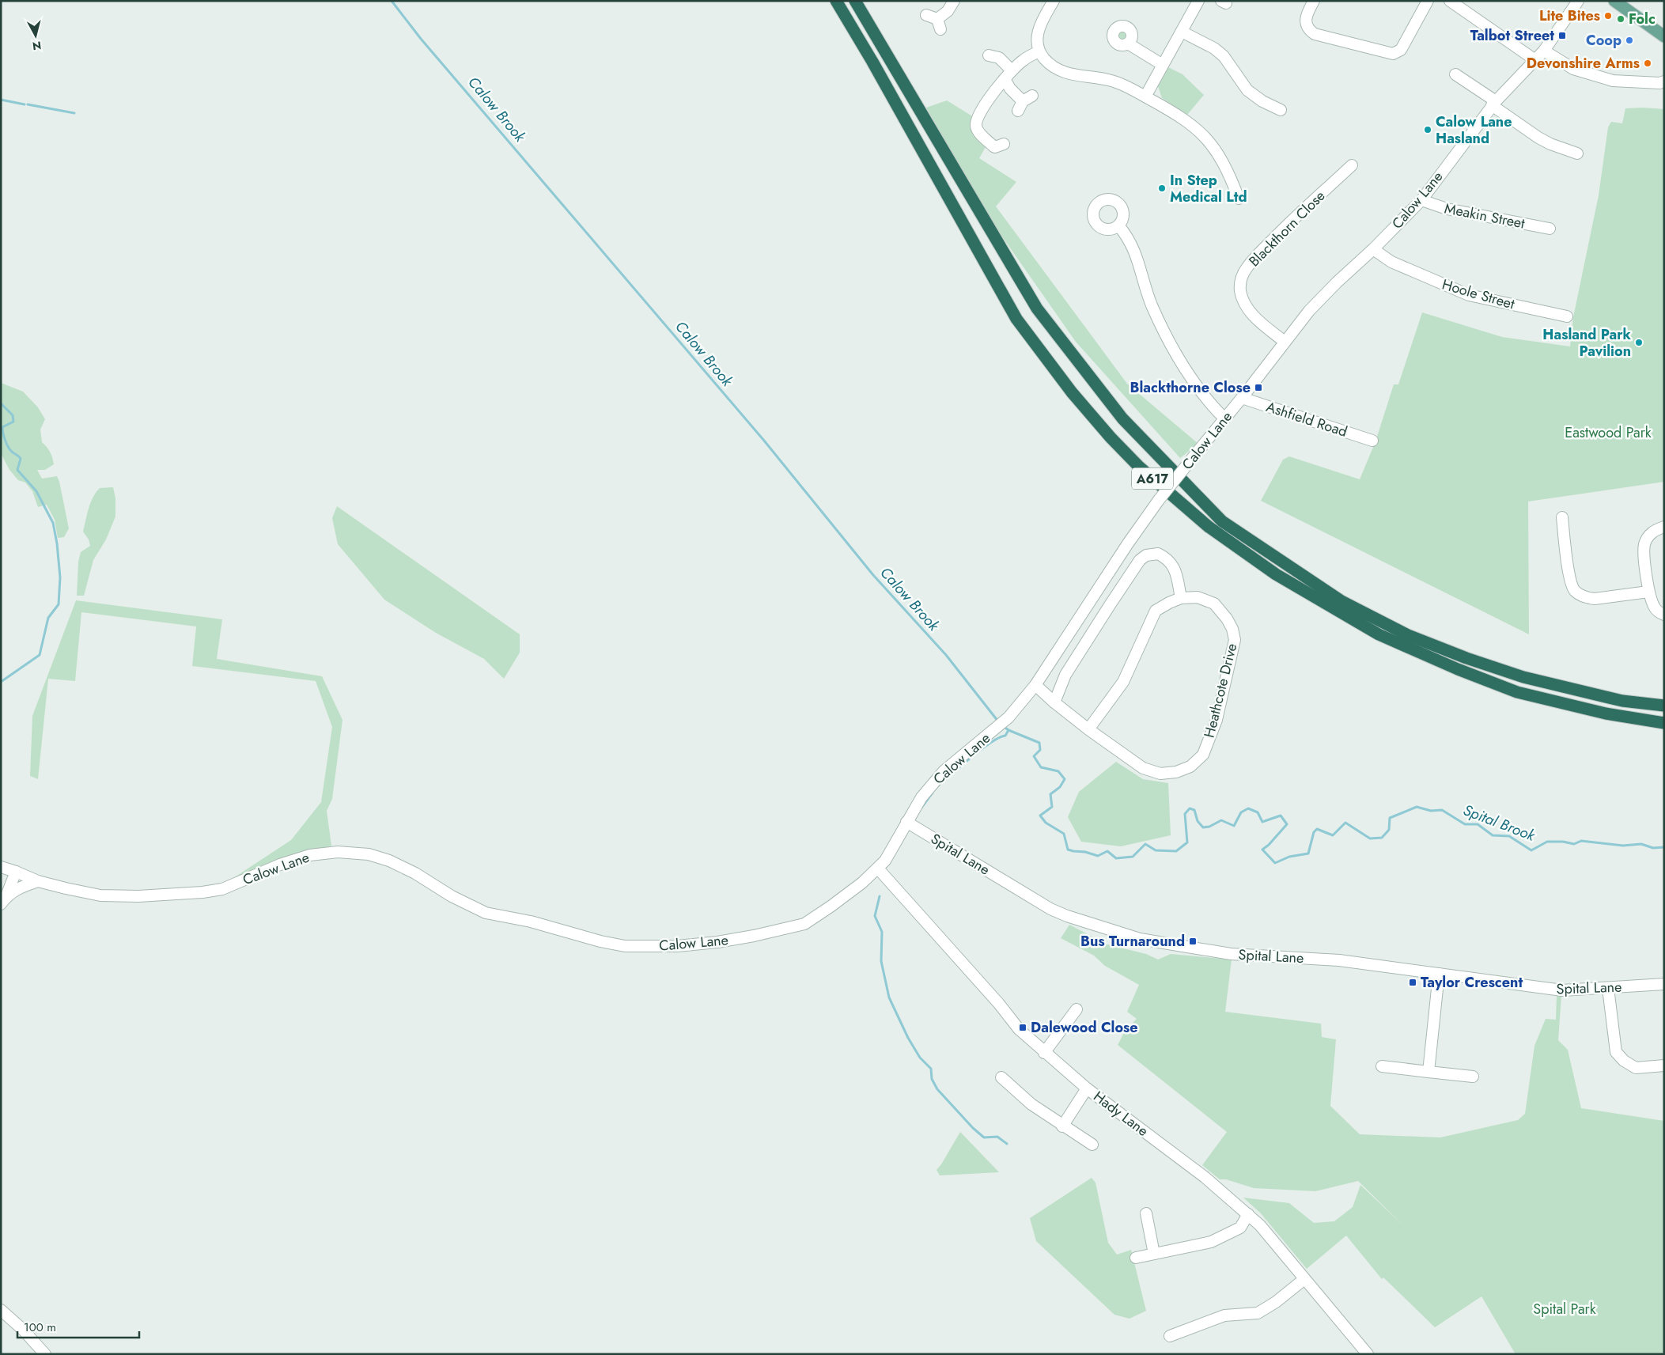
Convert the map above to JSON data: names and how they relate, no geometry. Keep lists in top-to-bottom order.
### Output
{
  "streets": {
    "highway": ["A617"],
    "street": [
      "Calow Lane",
      "Meakin Street",
      "Blackthorn Close",
      "Hoole Street",
      "Ashfield Road",
      "Heathcote Drive",
      "Spital Lane",
      "Hady Lane"
    ]
  },
  "crossings": [
    ["Calow Lane", "Meakin Street"],
    ["Calow Lane", "Blackthorn Close"],
    ["Calow Lane", "Hoole Street"],
    ["Calow Lane", "Ashfield Road"],
    ["Calow Lane", "Heathcote Drive"],
    ["Calow Lane", "Spital Lane"],
    ["Calow Lane", "Hady Lane"]
  ],
  "water": ["Calow Brook", "Spital Brook"],
  "parks": ["Eastwood Park", "Spital Park"],
  "places": {
    "other": [
      "Lite Bites",
      "Folc",
      "Coop",
      "Devonshire Arms",
      "Calow Lane Hasland",
      "In Step Medical Ltd",
      "Hasland Park Pavilion"
    ],
    "transit": [
      "Talbot Street",
      "Blackthorne Close",
      "Bus Turnaround",
      "Taylor Crescent",
      "Dalewood Close"
    ]
  },
  "scale_bar": "100 m",
  "north": "bottom"
}
